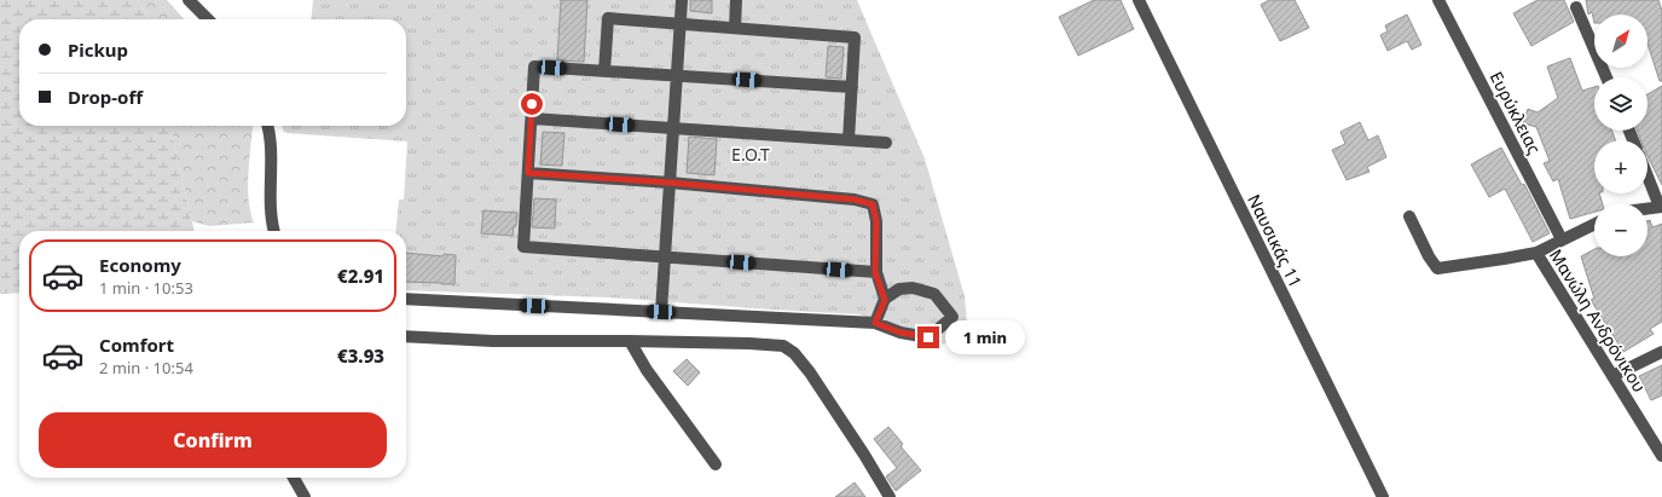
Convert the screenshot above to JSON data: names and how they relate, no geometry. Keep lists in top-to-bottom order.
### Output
{
  "streets": {
    "street": ["Ευρύκλειας", "Ναυσικάς 11", "Μανώλη Ανδρόνικου"]
  },
  "parks": ["E.O.T"],
  "north": "top right",
  "page": {
    "map_buttons": ["+", "−"],
    "banner": ["Pickup", "Drop-off"],
    "list": [
      {
        "name": "Economy",
        "note": "1 min · 10:53",
        "value": "€2.91"
      },
      {
        "name": "Comfort",
        "note": "2 min · 10:54",
        "value": "€3.93"
      }
    ],
    "bubble": "1 min",
    "buttons": "Confirm"
  }
}
